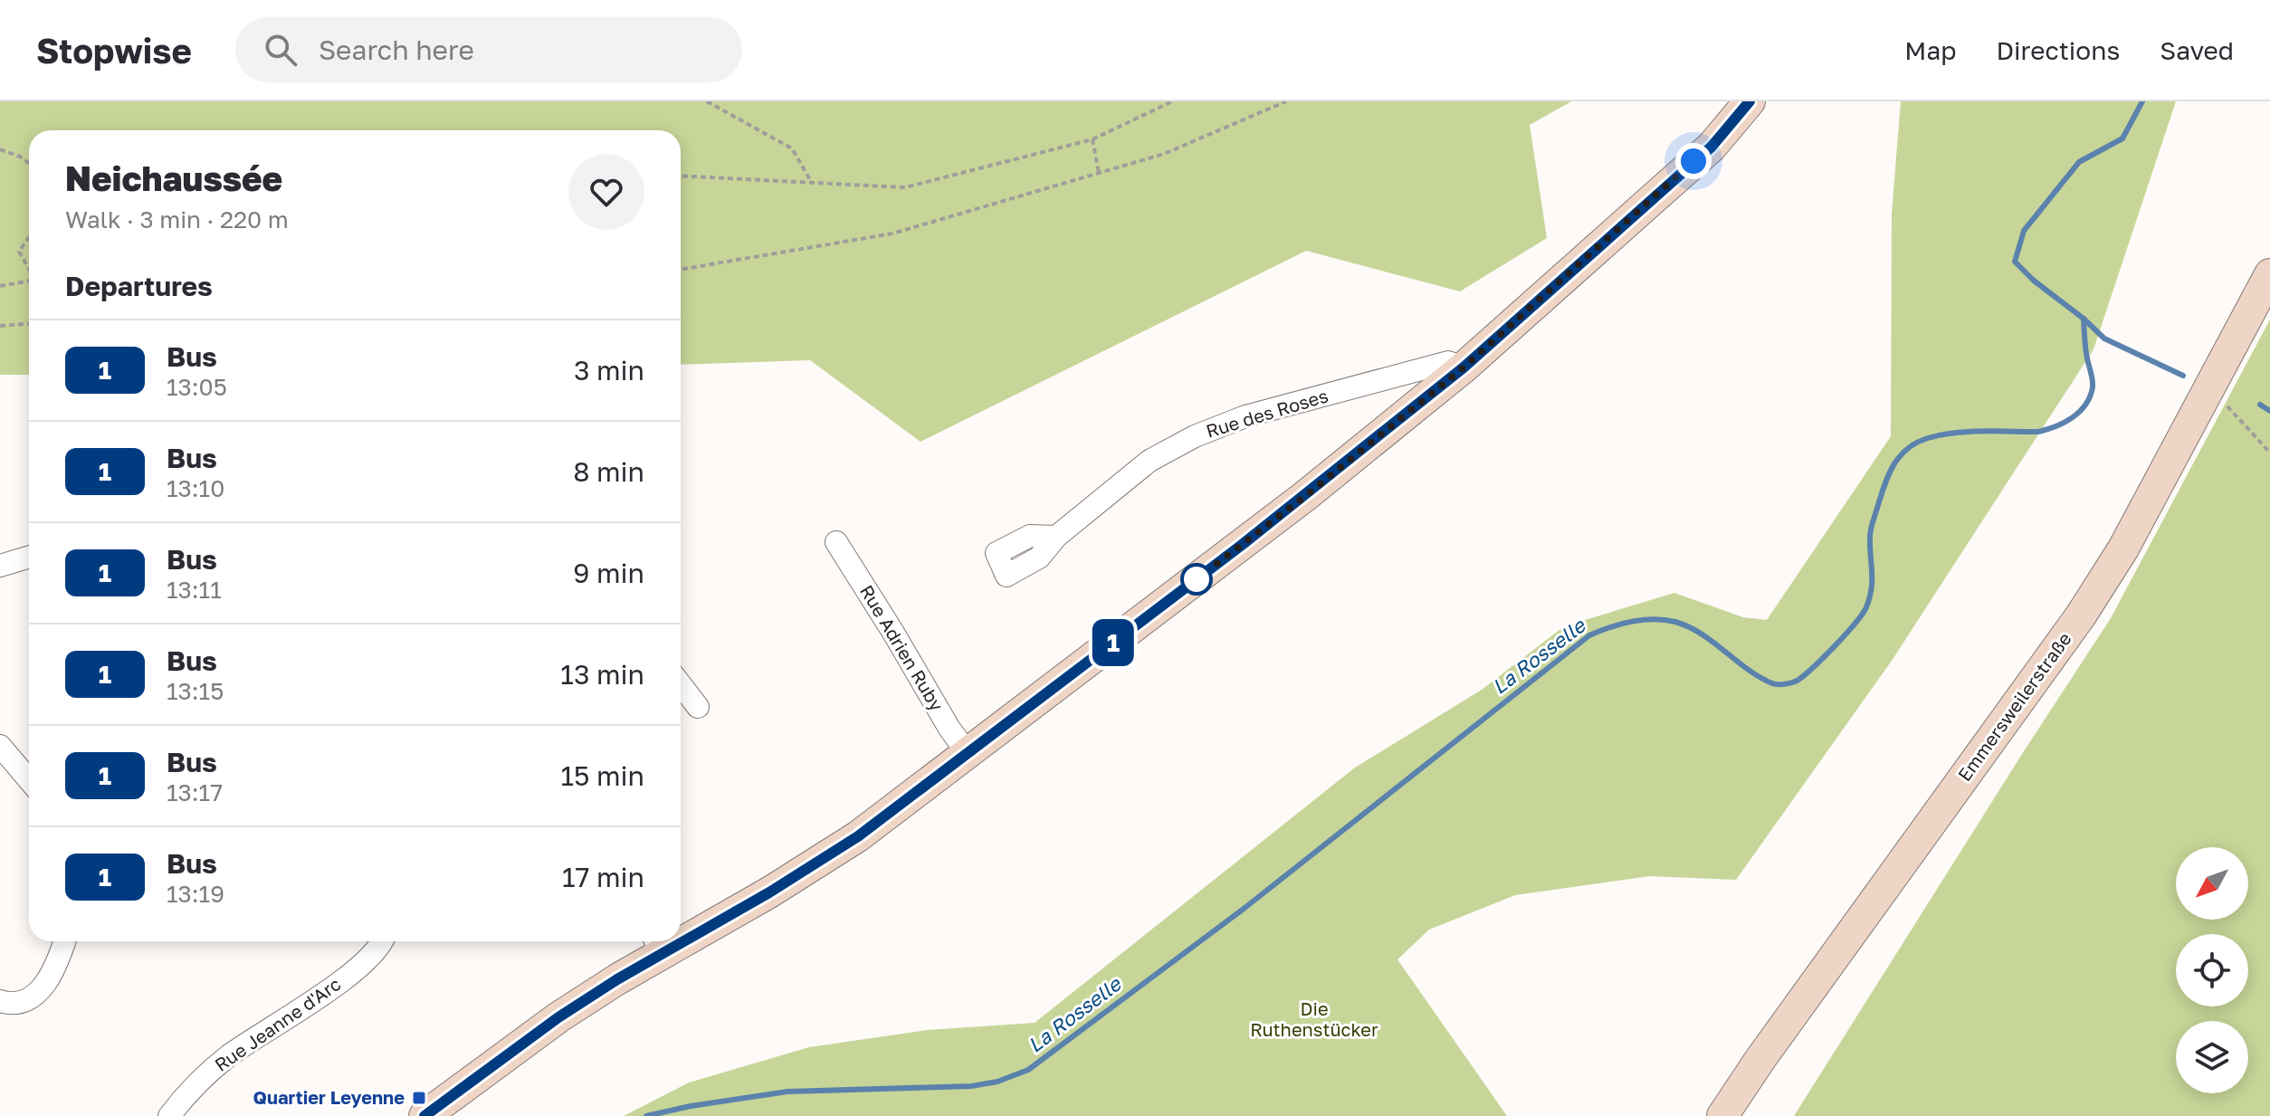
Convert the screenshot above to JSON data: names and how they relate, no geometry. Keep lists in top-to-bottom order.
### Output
{
  "streets": {
    "main road": ["Emmersweilerstraße"],
    "street": ["Rue des Roses", "Rue Adrien Ruby", "Rue Jeanne d'Arc"]
  },
  "water": ["La Rosselle"],
  "parks": ["Die Ruthenstücker"],
  "places": {
    "transit": ["Quartier Leyenne"]
  },
  "lines": ["bus line 1"],
  "north": "bottom left",
  "page": {
    "header": "Stopwise",
    "search": "Search here",
    "nav": ["Map", "Directions", "Saved"],
    "on_map": "1",
    "heading": [
      ["Neichaussée", "Walk · 3 min · 220 m"],
      "Departures"
    ],
    "list": [
      {
        "mark": "1",
        "name": "Bus",
        "note": "13:05",
        "value": "3 min"
      },
      {
        "mark": "1",
        "name": "Bus",
        "note": "13:10",
        "value": "8 min"
      },
      {
        "mark": "1",
        "name": "Bus",
        "note": "13:11",
        "value": "9 min"
      },
      {
        "mark": "1",
        "name": "Bus",
        "note": "13:15",
        "value": "13 min"
      },
      {
        "mark": "1",
        "name": "Bus",
        "note": "13:17",
        "value": "15 min"
      },
      {
        "mark": "1",
        "name": "Bus",
        "note": "13:19",
        "value": "17 min"
      }
    ]
  }
}
